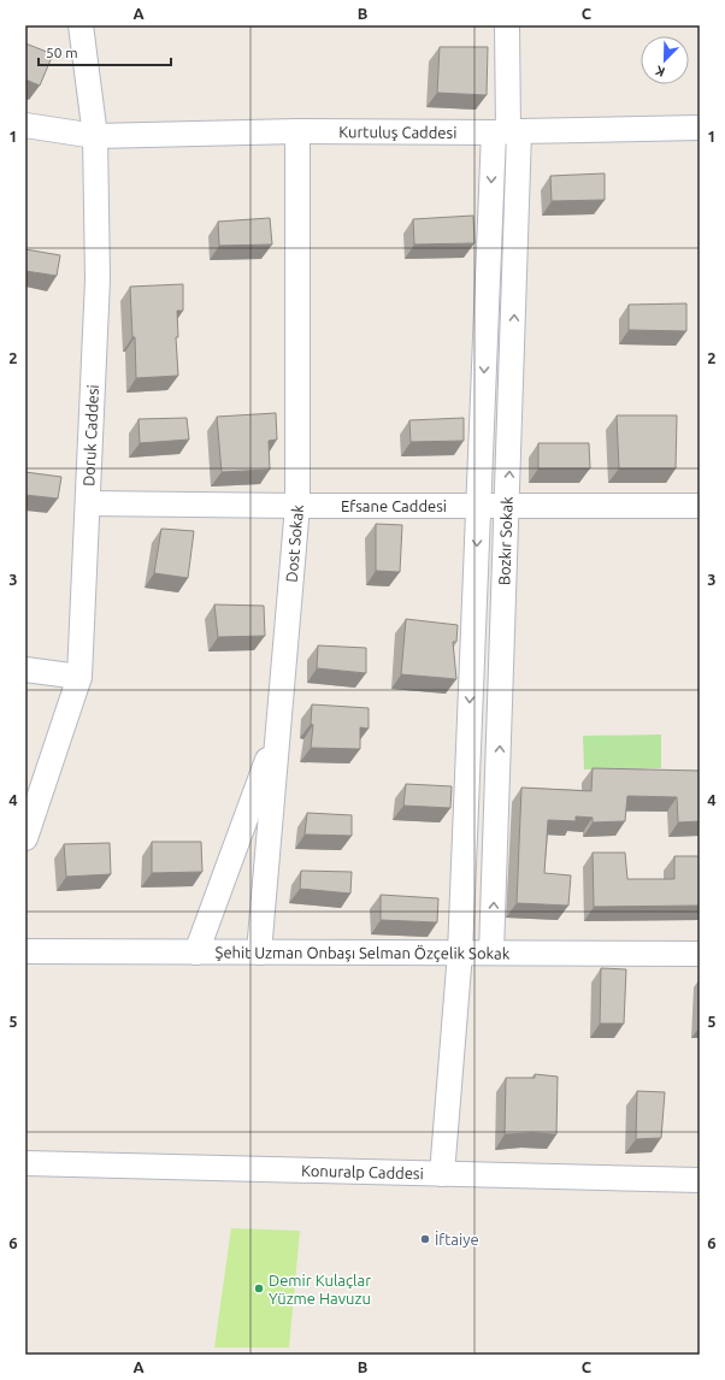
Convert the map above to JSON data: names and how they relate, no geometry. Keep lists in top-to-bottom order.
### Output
{
  "streets": {
    "street": [
      "Kurtuluş Caddesi",
      "Doruk Caddesi",
      "Efsane Caddesi",
      "Bozkır Sokak",
      "Dost Sokak",
      "Şehit Uzman Onbaşı Selman Özçelik Sokak",
      "Konuralp Caddesi"
    ]
  },
  "crossings": [
    ["Kurtuluş Caddesi", "Doruk Caddesi"],
    ["Kurtuluş Caddesi", "Bozkır Sokak"],
    ["Kurtuluş Caddesi", "Dost Sokak"],
    ["Doruk Caddesi", "Efsane Caddesi"],
    ["Efsane Caddesi", "Bozkır Sokak"],
    ["Efsane Caddesi", "Dost Sokak"],
    ["Bozkır Sokak", "Şehit Uzman Onbaşı Selman Özçelik Sokak"],
    ["Bozkır Sokak", "Konuralp Caddesi"],
    ["Dost Sokak", "Şehit Uzman Onbaşı Selman Özçelik Sokak"]
  ],
  "places": ["İftaiye", "Demir Kulaçlar Yüzme Havuzu"],
  "scale_bar": "50 m",
  "north": "bottom left",
  "grid": {
    "columns": ["A", "B", "C"],
    "rows": [
      "1",
      "2",
      "3",
      "4",
      "5",
      "6"
    ]
  }
}
